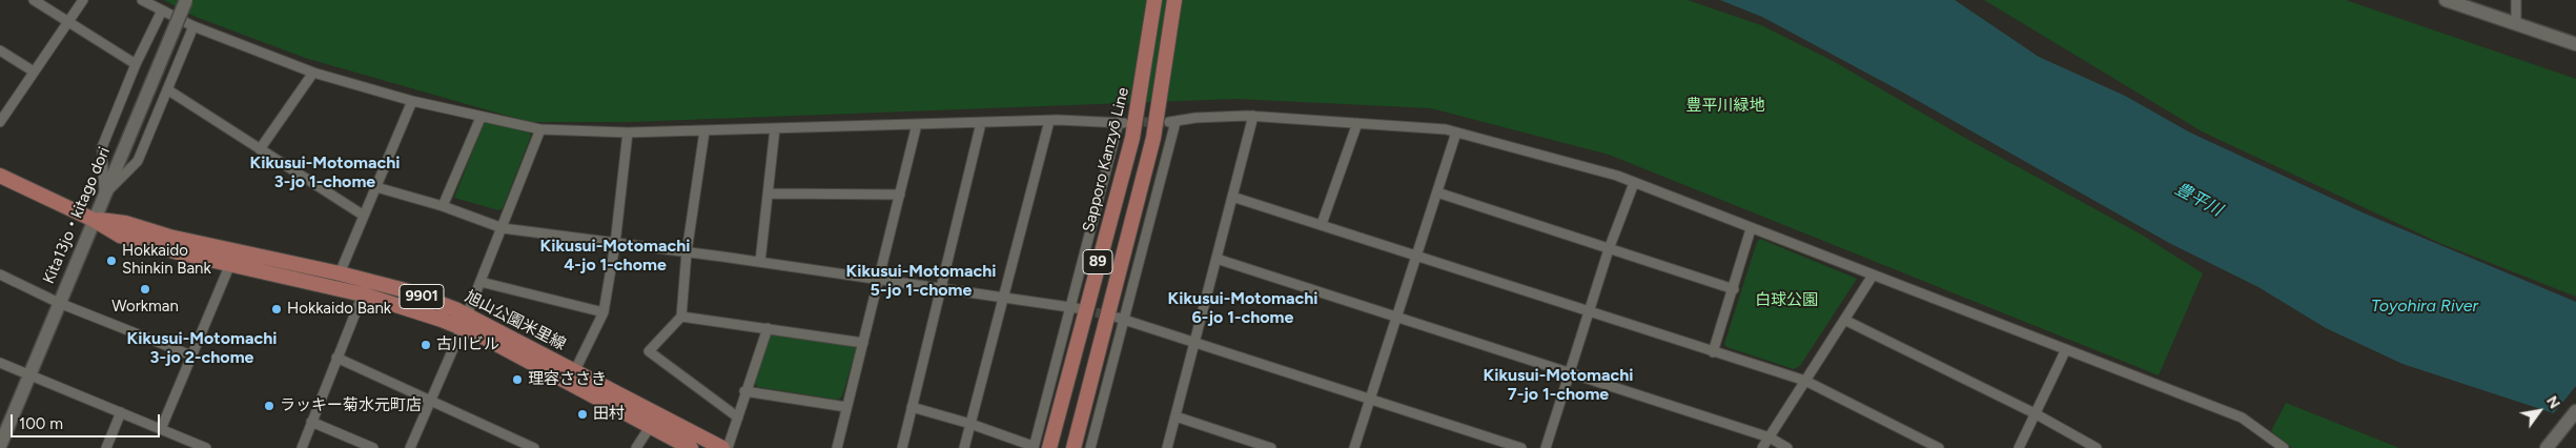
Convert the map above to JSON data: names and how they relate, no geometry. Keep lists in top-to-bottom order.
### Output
{
  "streets": {
    "main road": [
      "Sapporo Kanzyō Line",
      "89",
      "9901",
      "旭山公園米里線"
    ],
    "street": ["Kita13jo・kitago dori"]
  },
  "crossings": [
    ["Kita13jo・kitago dori", "旭山公園米里線"]
  ],
  "districts": [
    "Kikusui-Motomachi 3-jo 1-chome",
    "Kikusui-Motomachi 4-jo 1-chome",
    "Kikusui-Motomachi 5-jo 1-chome",
    "Kikusui-Motomachi 6-jo 1-chome",
    "Kikusui-Motomachi 3-jo 2-chome",
    "Kikusui-Motomachi 7-jo 1-chome"
  ],
  "water": ["豊平川", "Toyohira River"],
  "parks": ["豊平川緑地", "白球公園"],
  "places": [
    "Hokkaido Shinkin Bank",
    "Workman",
    "Hokkaido Bank",
    "古川ビル",
    "理容ささき",
    "ラッキー菊水元町店",
    "田村"
  ],
  "scale_bar": "100 m",
  "north": "top right"
}
